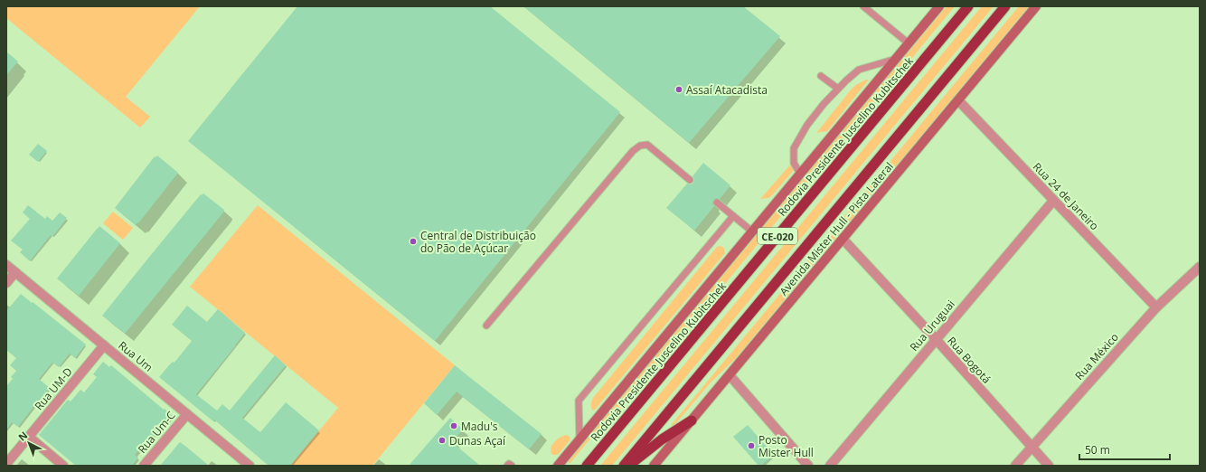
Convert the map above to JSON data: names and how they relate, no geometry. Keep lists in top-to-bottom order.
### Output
{
  "streets": {
    "highway": ["Rodovia Presidente Juscelino Kubitschek", "CE-020"],
    "main road": ["Avenida Mister Hull - Pista Lateral"],
    "street": [
      "Rua 24 de Janeiro",
      "Rua Uruguai",
      "Rua Um",
      "Rua México",
      "Rua Bogotá",
      "Rua UM-D",
      "Rua Um-C"
    ]
  },
  "crossings": [
    ["Rua 24 de Janeiro", "Avenida Mister Hull - Pista Lateral"],
    ["Rua 24 de Janeiro", "Rua Uruguai"],
    ["Rua 24 de Janeiro", "Rua México"],
    ["Avenida Mister Hull - Pista Lateral", "Rua Bogotá"],
    ["Rua Uruguai", "Rua Bogotá"],
    ["Rua Um", "Rua UM-D"],
    ["Rua Um", "Rua Um-C"],
    ["Rua México", "Rua Bogotá"]
  ],
  "places": [
    "Assaí Atacadista",
    "Central de Distribuição do Pão de Açúcar",
    "Madu's",
    "Dunas Açaí",
    "Posto Mister Hull"
  ],
  "scale_bar": "50 m",
  "north": "top left"
}
